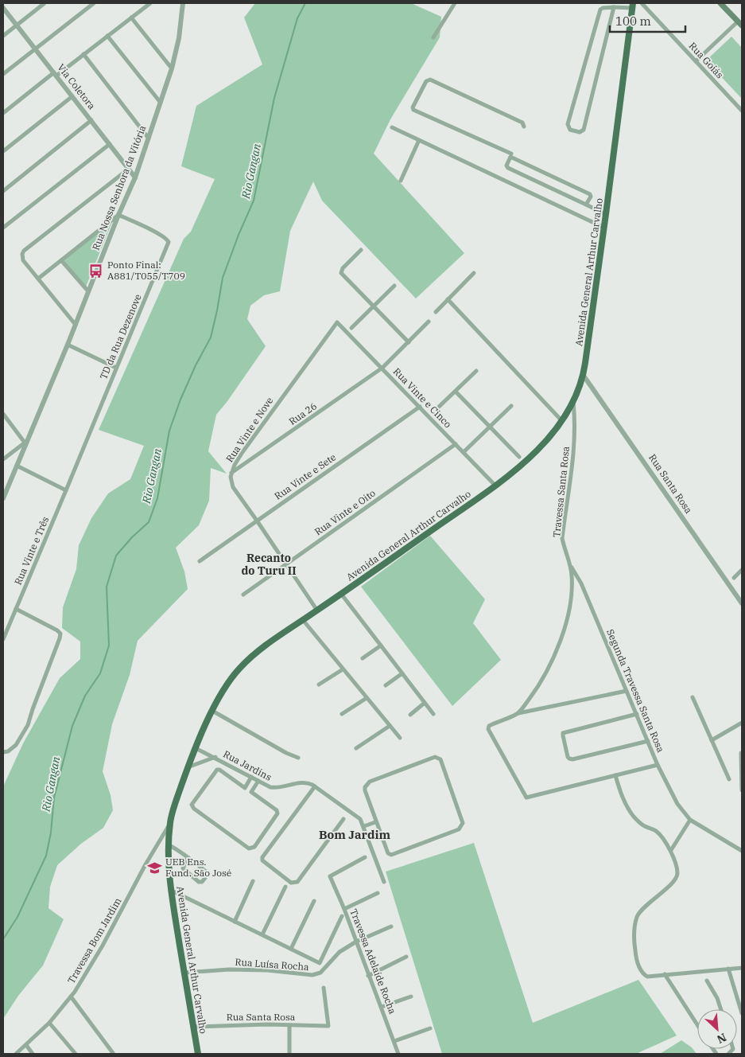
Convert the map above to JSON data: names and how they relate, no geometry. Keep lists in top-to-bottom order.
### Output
{
  "streets": {
    "main road": ["Avenida General Arthur Carvalho"],
    "street": [
      "Rua Goiás",
      "Via Coletora",
      "Rua Nossa Senhora da Vitória",
      "TD da Rua Dezenove",
      "Rua Vinte e Cinco",
      "Rua 26",
      "Rua Vinte e Nove",
      "Rua Vinte e Sete",
      "Rua Santa Rosa",
      "Travessa Santa Rosa",
      "Rua Vinte e Oito",
      "Rua Vinte e Três",
      "Segunda Travessa Santa Rosa",
      "Rua Jardins",
      "Travessa Bom Jardim",
      "Travessa Adelaíde Rocha",
      "Rua Luísa Rocha"
    ]
  },
  "crossings": [
    ["Via Coletora", "Rua Nossa Senhora da Vitória"],
    ["Rua Nossa Senhora da Vitória", "TD da Rua Dezenove"],
    ["Avenida General Arthur Carvalho", "Rua Vinte e Cinco"],
    ["Avenida General Arthur Carvalho", "Rua Vinte e Nove"],
    ["Avenida General Arthur Carvalho", "Rua Santa Rosa"],
    ["Avenida General Arthur Carvalho", "Travessa Santa Rosa"],
    ["Avenida General Arthur Carvalho", "Rua Jardins"],
    ["Avenida General Arthur Carvalho", "Travessa Bom Jardim"],
    ["Avenida General Arthur Carvalho", "Rua Luísa Rocha"],
    ["TD da Rua Dezenove", "Rua Vinte e Três"],
    ["Rua Vinte e Cinco", "Rua 26"],
    ["Rua Vinte e Cinco", "Rua Vinte e Nove"],
    ["Rua Vinte e Cinco", "Rua Vinte e Sete"],
    ["Rua Vinte e Cinco", "Rua Vinte e Oito"],
    ["Rua 26", "Rua Vinte e Nove"],
    ["Rua Vinte e Nove", "Rua Vinte e Sete"],
    ["Rua Vinte e Nove", "Rua Vinte e Oito"],
    ["Travessa Santa Rosa", "Segunda Travessa Santa Rosa"],
    ["Travessa Adelaíde Rocha", "Rua Luísa Rocha"]
  ],
  "districts": ["Recanto do Turu II", "Bom Jardim"],
  "water": ["Rio Gangan"],
  "places": {
    "bus stop": ["Ponto Final: A881/T055/T709"],
    "school or university": ["UEB Ens. Fund. São José"]
  },
  "scale_bar": "100 m",
  "north": "bottom right"
}
